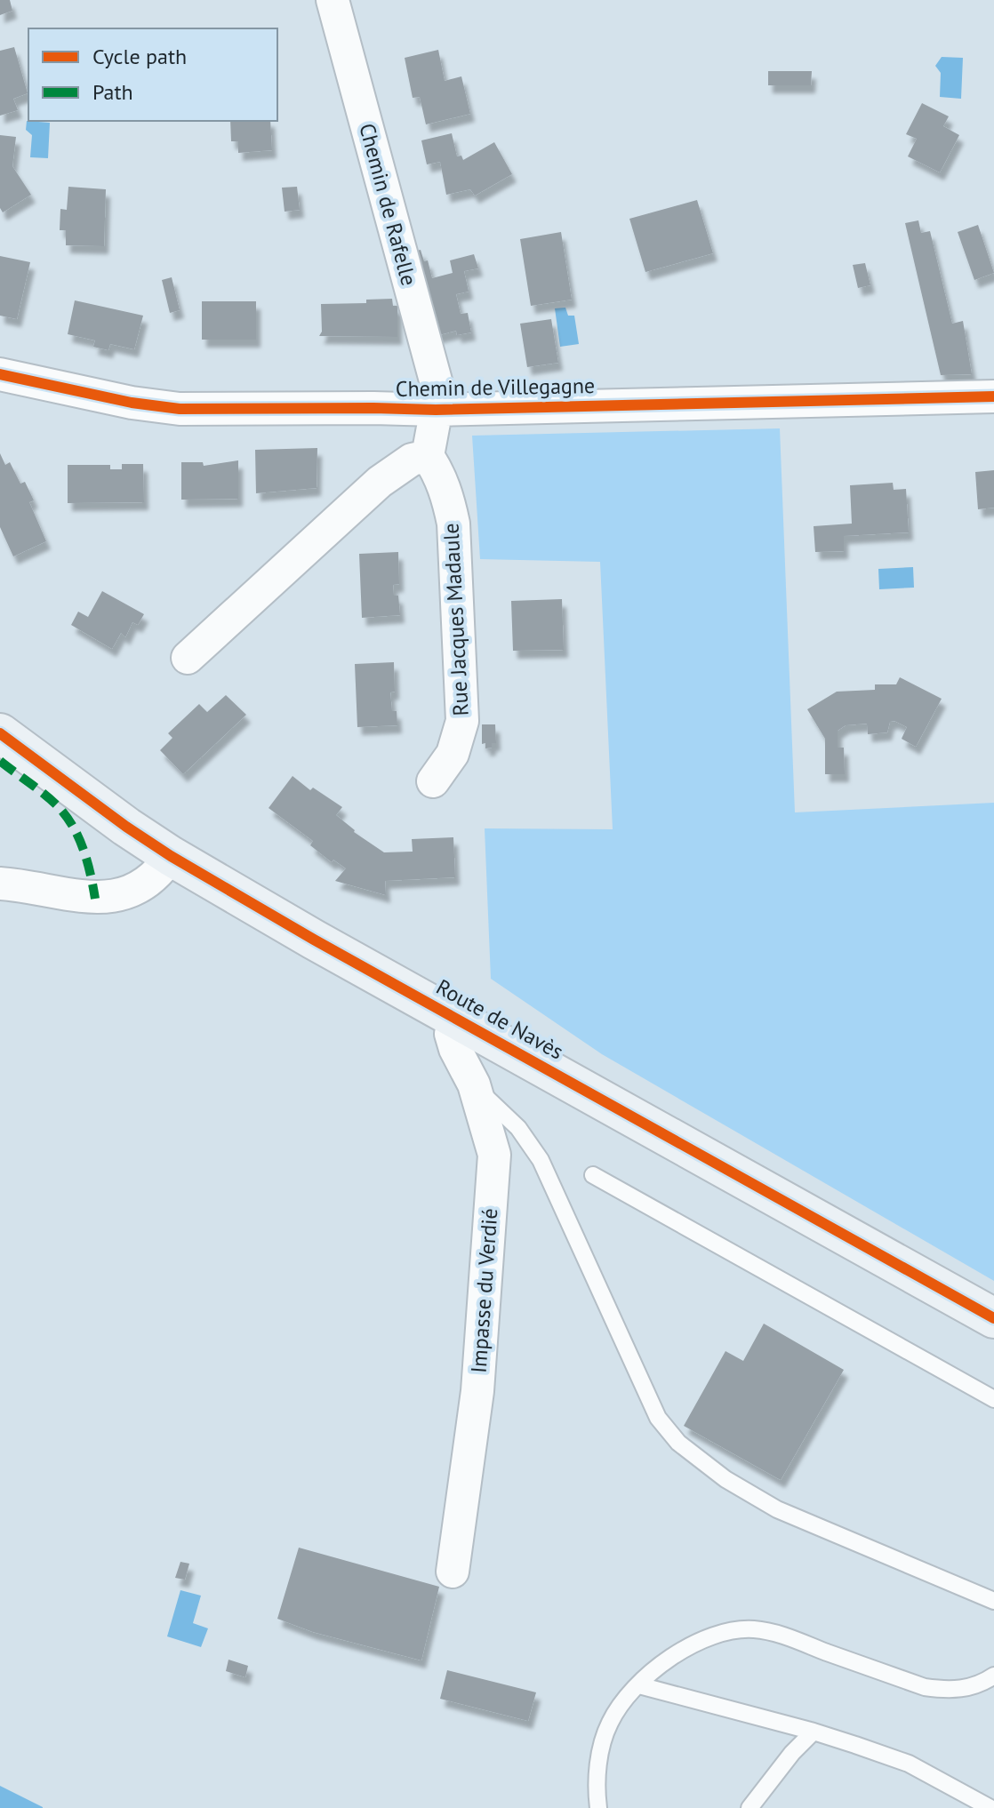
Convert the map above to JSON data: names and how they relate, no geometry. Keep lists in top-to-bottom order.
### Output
{
  "streets": {
    "main road": ["Route de Navès"],
    "street": [
      "Chemin de Rafelle",
      "Chemin de Villegagne",
      "Rue Jacques Madaule",
      "Impasse du Verdié"
    ]
  },
  "crossings": [
    ["Chemin de Rafelle", "Chemin de Villegagne"],
    ["Route de Navès", "Impasse du Verdié"]
  ],
  "legend": ["Cycle path", "Path"]
}
